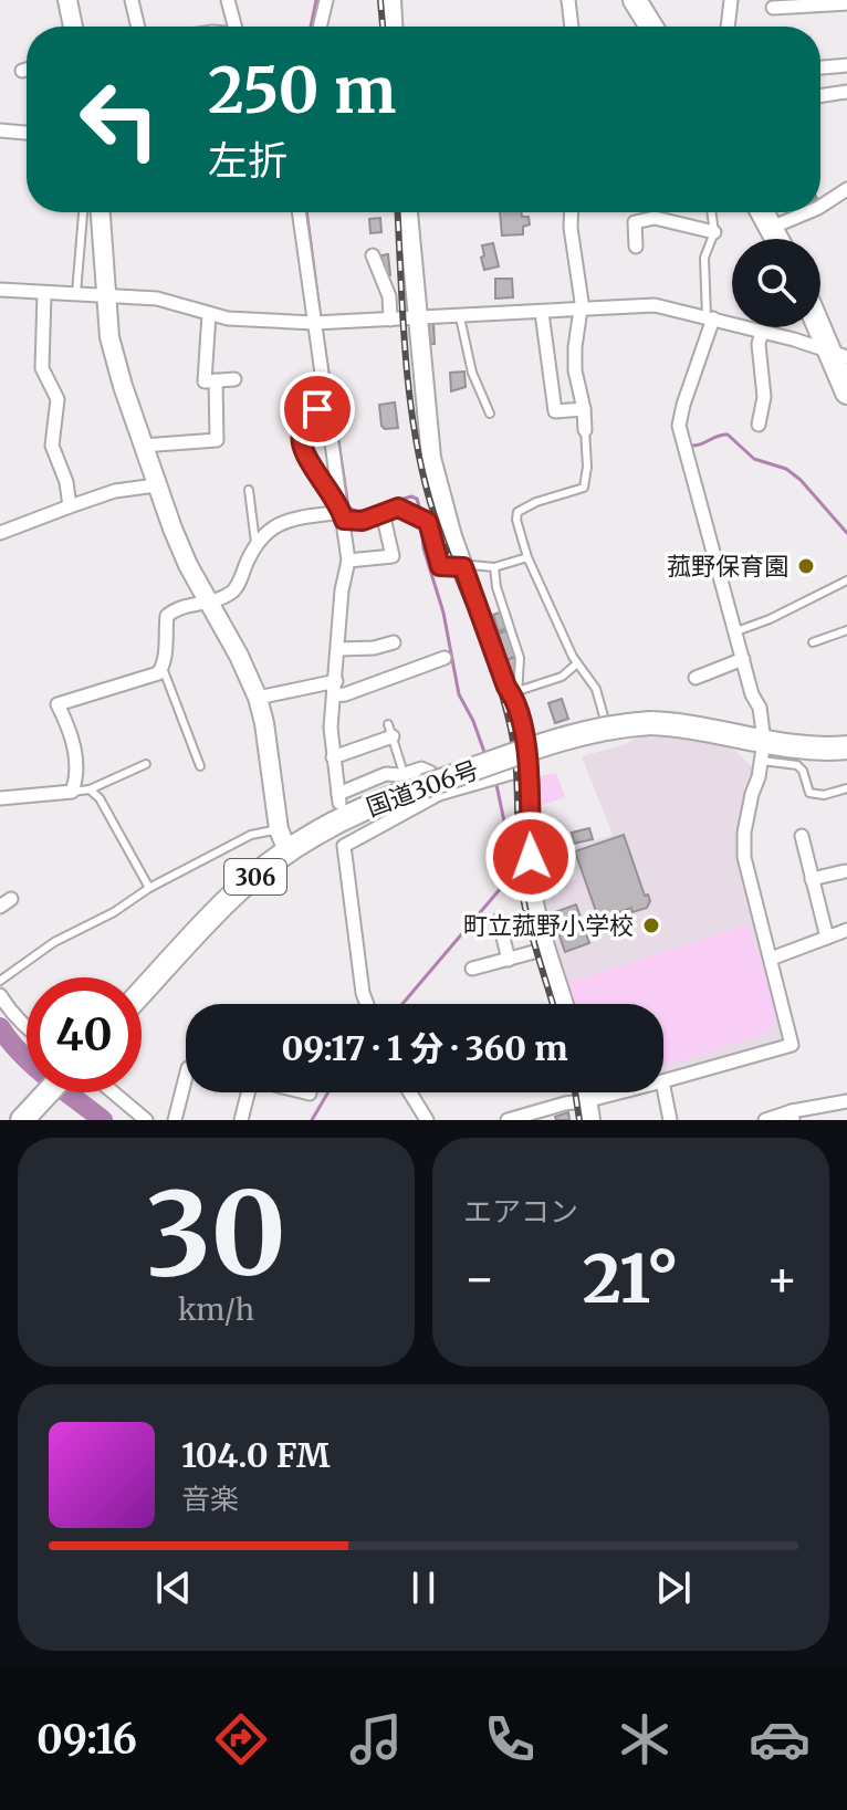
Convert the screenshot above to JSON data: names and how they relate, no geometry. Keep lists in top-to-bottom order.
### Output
{
  "streets": {
    "highway": ["国道306号", "306"]
  },
  "places": ["菰野保育園", "町立菰野小学校"],
  "page": {
    "turn": ["250 m", "左折"],
    "limit": "40",
    "trip": "09:17 · 1 分 · 360 m",
    "tile": [
      ["30", "km/h"],
      "エアコン"
    ],
    "heat": ["−", "21°", "+"],
    "song": ["104.0 FM", "音楽"],
    "tabs": "09:16"
  }
}
